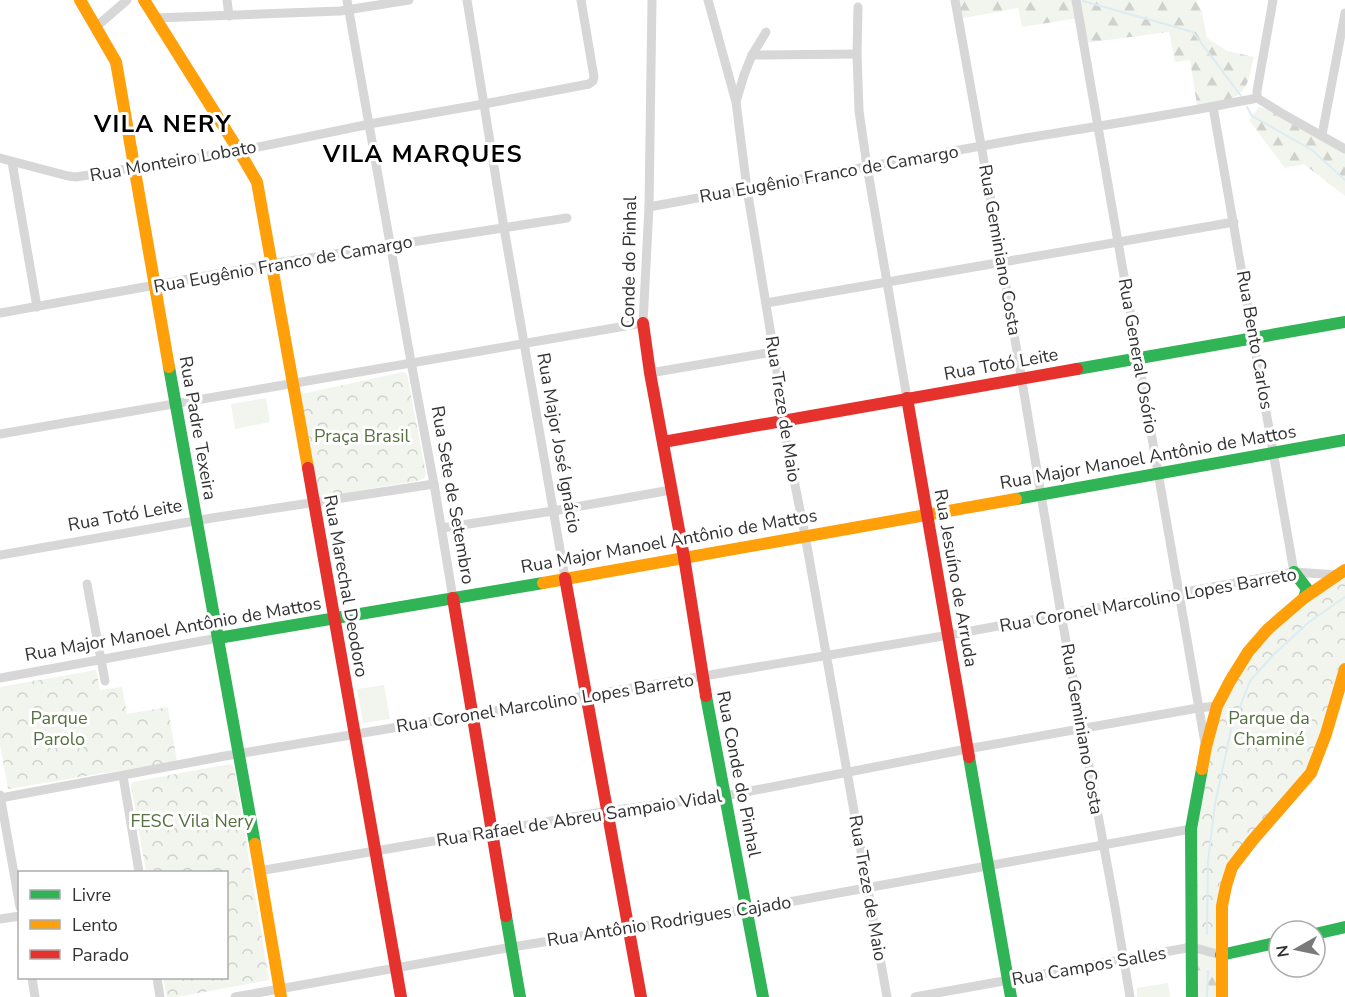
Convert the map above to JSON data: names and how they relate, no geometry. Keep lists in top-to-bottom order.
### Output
{
  "streets": {
    "street": [
      "Rua Monteiro Lobato",
      "Rua Eugênio Franco de Camargo",
      "Rua Geminiano Costa",
      "Conde do Pinhal",
      "Rua Bento Carlos",
      "Rua General Osório",
      "Rua Totó Leite",
      "Rua Treze de Maio",
      "Rua Padre Texeira",
      "Rua Major José Ignácio",
      "Rua Major Manoel Antônio de Mattos",
      "Rua Sete de Setembro",
      "Rua Jesuíno de Arruda",
      "Rua Marechal Deodoro",
      "Rua Coronel Marcolino Lopes Barreto",
      "Rua Conde do Pinhal",
      "Rua Rafael de Abreu Sampaio Vidal",
      "Rua Antônio Rodrigues Cajado",
      "Rua Campos Salles"
    ]
  },
  "crossings": [
    ["Rua Monteiro Lobato", "Rua Padre Texeira"],
    ["Rua Monteiro Lobato", "Rua Major José Ignácio"],
    ["Rua Monteiro Lobato", "Rua Sete de Setembro"],
    ["Rua Monteiro Lobato", "Rua Marechal Deodoro"],
    ["Rua Eugênio Franco de Camargo", "Rua Geminiano Costa"],
    ["Rua Eugênio Franco de Camargo", "Conde do Pinhal"],
    ["Rua Eugênio Franco de Camargo", "Rua Bento Carlos"],
    ["Rua Eugênio Franco de Camargo", "Rua General Osório"],
    ["Rua Eugênio Franco de Camargo", "Rua Treze de Maio"],
    ["Rua Eugênio Franco de Camargo", "Rua Padre Texeira"],
    ["Rua Eugênio Franco de Camargo", "Rua Major José Ignácio"],
    ["Rua Eugênio Franco de Camargo", "Rua Sete de Setembro"],
    ["Rua Eugênio Franco de Camargo", "Rua Jesuíno de Arruda"],
    ["Rua Eugênio Franco de Camargo", "Rua Marechal Deodoro"],
    ["Rua Geminiano Costa", "Rua Totó Leite"],
    ["Rua Geminiano Costa", "Rua Major Manoel Antônio de Mattos"],
    ["Rua Geminiano Costa", "Rua Coronel Marcolino Lopes Barreto"],
    ["Rua Geminiano Costa", "Rua Rafael de Abreu Sampaio Vidal"],
    ["Rua Geminiano Costa", "Rua Antônio Rodrigues Cajado"],
    ["Rua Geminiano Costa", "Rua Campos Salles"],
    ["Conde do Pinhal", "Rua Totó Leite"],
    ["Conde do Pinhal", "Rua Major Manoel Antônio de Mattos"],
    ["Conde do Pinhal", "Rua Conde do Pinhal"],
    ["Rua Bento Carlos", "Rua Totó Leite"],
    ["Rua Bento Carlos", "Rua Major Manoel Antônio de Mattos"],
    ["Rua Bento Carlos", "Rua Coronel Marcolino Lopes Barreto"],
    ["Rua General Osório", "Rua Totó Leite"],
    ["Rua General Osório", "Rua Major Manoel Antônio de Mattos"],
    ["Rua General Osório", "Rua Coronel Marcolino Lopes Barreto"],
    ["Rua General Osório", "Rua Rafael de Abreu Sampaio Vidal"],
    ["Rua Totó Leite", "Rua Treze de Maio"],
    ["Rua Totó Leite", "Rua Padre Texeira"],
    ["Rua Totó Leite", "Rua Sete de Setembro"],
    ["Rua Totó Leite", "Rua Jesuíno de Arruda"],
    ["Rua Totó Leite", "Rua Marechal Deodoro"],
    ["Rua Treze de Maio", "Rua Major Manoel Antônio de Mattos"],
    ["Rua Treze de Maio", "Rua Coronel Marcolino Lopes Barreto"],
    ["Rua Treze de Maio", "Rua Rafael de Abreu Sampaio Vidal"],
    ["Rua Treze de Maio", "Rua Antônio Rodrigues Cajado"],
    ["Rua Padre Texeira", "Rua Major Manoel Antônio de Mattos"],
    ["Rua Padre Texeira", "Rua Coronel Marcolino Lopes Barreto"],
    ["Rua Padre Texeira", "Rua Rafael de Abreu Sampaio Vidal"],
    ["Rua Padre Texeira", "Rua Antônio Rodrigues Cajado"],
    ["Rua Major José Ignácio", "Rua Major Manoel Antônio de Mattos"],
    ["Rua Major José Ignácio", "Rua Coronel Marcolino Lopes Barreto"],
    ["Rua Major José Ignácio", "Rua Rafael de Abreu Sampaio Vidal"],
    ["Rua Major José Ignácio", "Rua Antônio Rodrigues Cajado"],
    ["Rua Major Manoel Antônio de Mattos", "Rua Sete de Setembro"],
    ["Rua Major Manoel Antônio de Mattos", "Rua Jesuíno de Arruda"],
    ["Rua Major Manoel Antônio de Mattos", "Rua Marechal Deodoro"],
    ["Rua Major Manoel Antônio de Mattos", "Rua Conde do Pinhal"],
    ["Rua Sete de Setembro", "Rua Coronel Marcolino Lopes Barreto"],
    ["Rua Sete de Setembro", "Rua Rafael de Abreu Sampaio Vidal"],
    ["Rua Sete de Setembro", "Rua Antônio Rodrigues Cajado"],
    ["Rua Jesuíno de Arruda", "Rua Coronel Marcolino Lopes Barreto"],
    ["Rua Jesuíno de Arruda", "Rua Rafael de Abreu Sampaio Vidal"],
    ["Rua Jesuíno de Arruda", "Rua Antônio Rodrigues Cajado"],
    ["Rua Jesuíno de Arruda", "Rua Campos Salles"],
    ["Rua Marechal Deodoro", "Rua Coronel Marcolino Lopes Barreto"],
    ["Rua Marechal Deodoro", "Rua Rafael de Abreu Sampaio Vidal"],
    ["Rua Marechal Deodoro", "Rua Antônio Rodrigues Cajado"],
    ["Rua Coronel Marcolino Lopes Barreto", "Rua Conde do Pinhal"],
    ["Rua Conde do Pinhal", "Rua Rafael de Abreu Sampaio Vidal"],
    ["Rua Conde do Pinhal", "Rua Antônio Rodrigues Cajado"]
  ],
  "districts": ["VILA NERY", "VILA MARQUES"],
  "parks": [
    "Praça Brasil",
    "Parque Parolo",
    "Parque da Chaminé",
    "FESC Vila Nery"
  ],
  "legend": ["Livre", "Lento", "Parado"],
  "north": "left"
}
